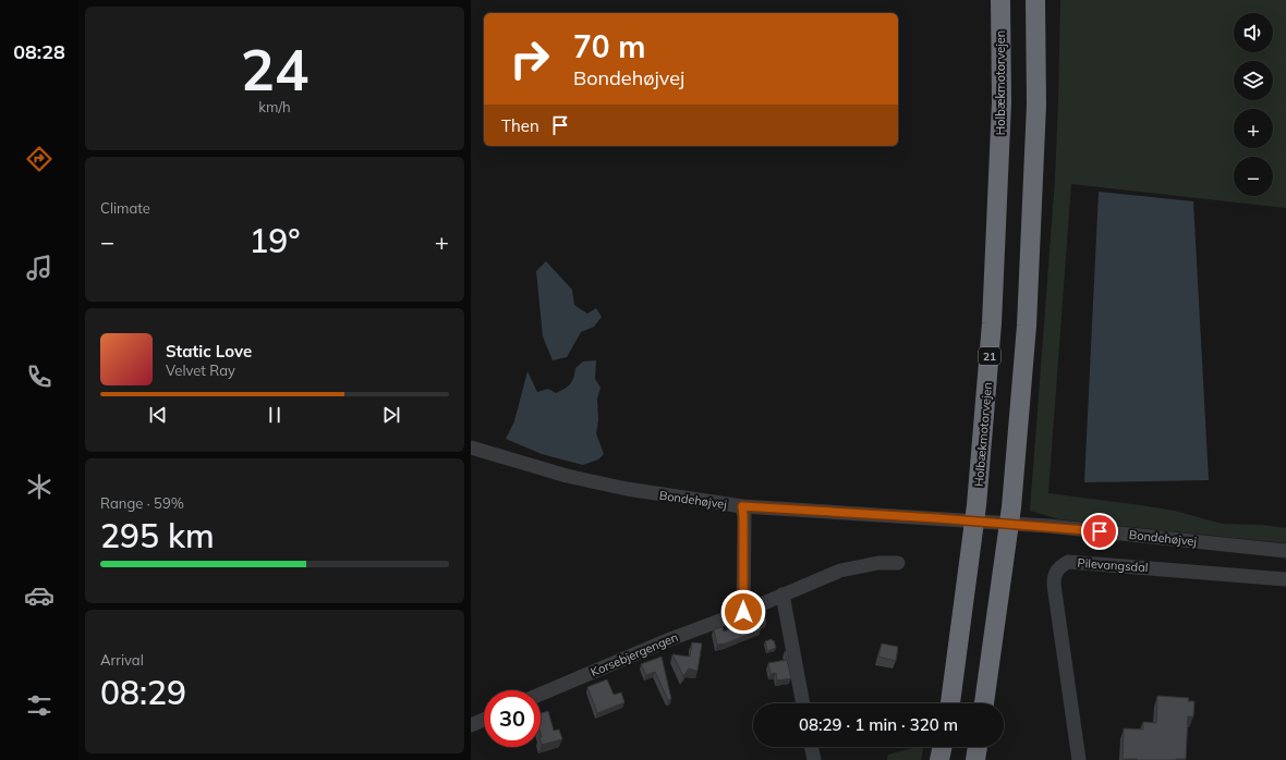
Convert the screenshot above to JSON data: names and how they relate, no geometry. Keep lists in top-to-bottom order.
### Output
{
  "streets": {
    "highway": ["Holbækmotorvejen", "21"],
    "street": ["Bondehøjvej", "Pilevangsdal", "Korsebjergengen"]
  },
  "page": {
    "tabs": "08:28",
    "tile": [
      ["24", "km/h"],
      "Climate",
      ["Range · 59%", "295 km"],
      ["Arrival", "08:29"]
    ],
    "map_buttons": ["+", "−"],
    "turn": ["70 m", "Bondehøjvej"],
    "then": "Then",
    "heat": ["−", "19°", "+"],
    "song": ["Static Love", "Velvet Ray"],
    "limit": "30",
    "trip": "08:29 · 1 min · 320 m"
  }
}
